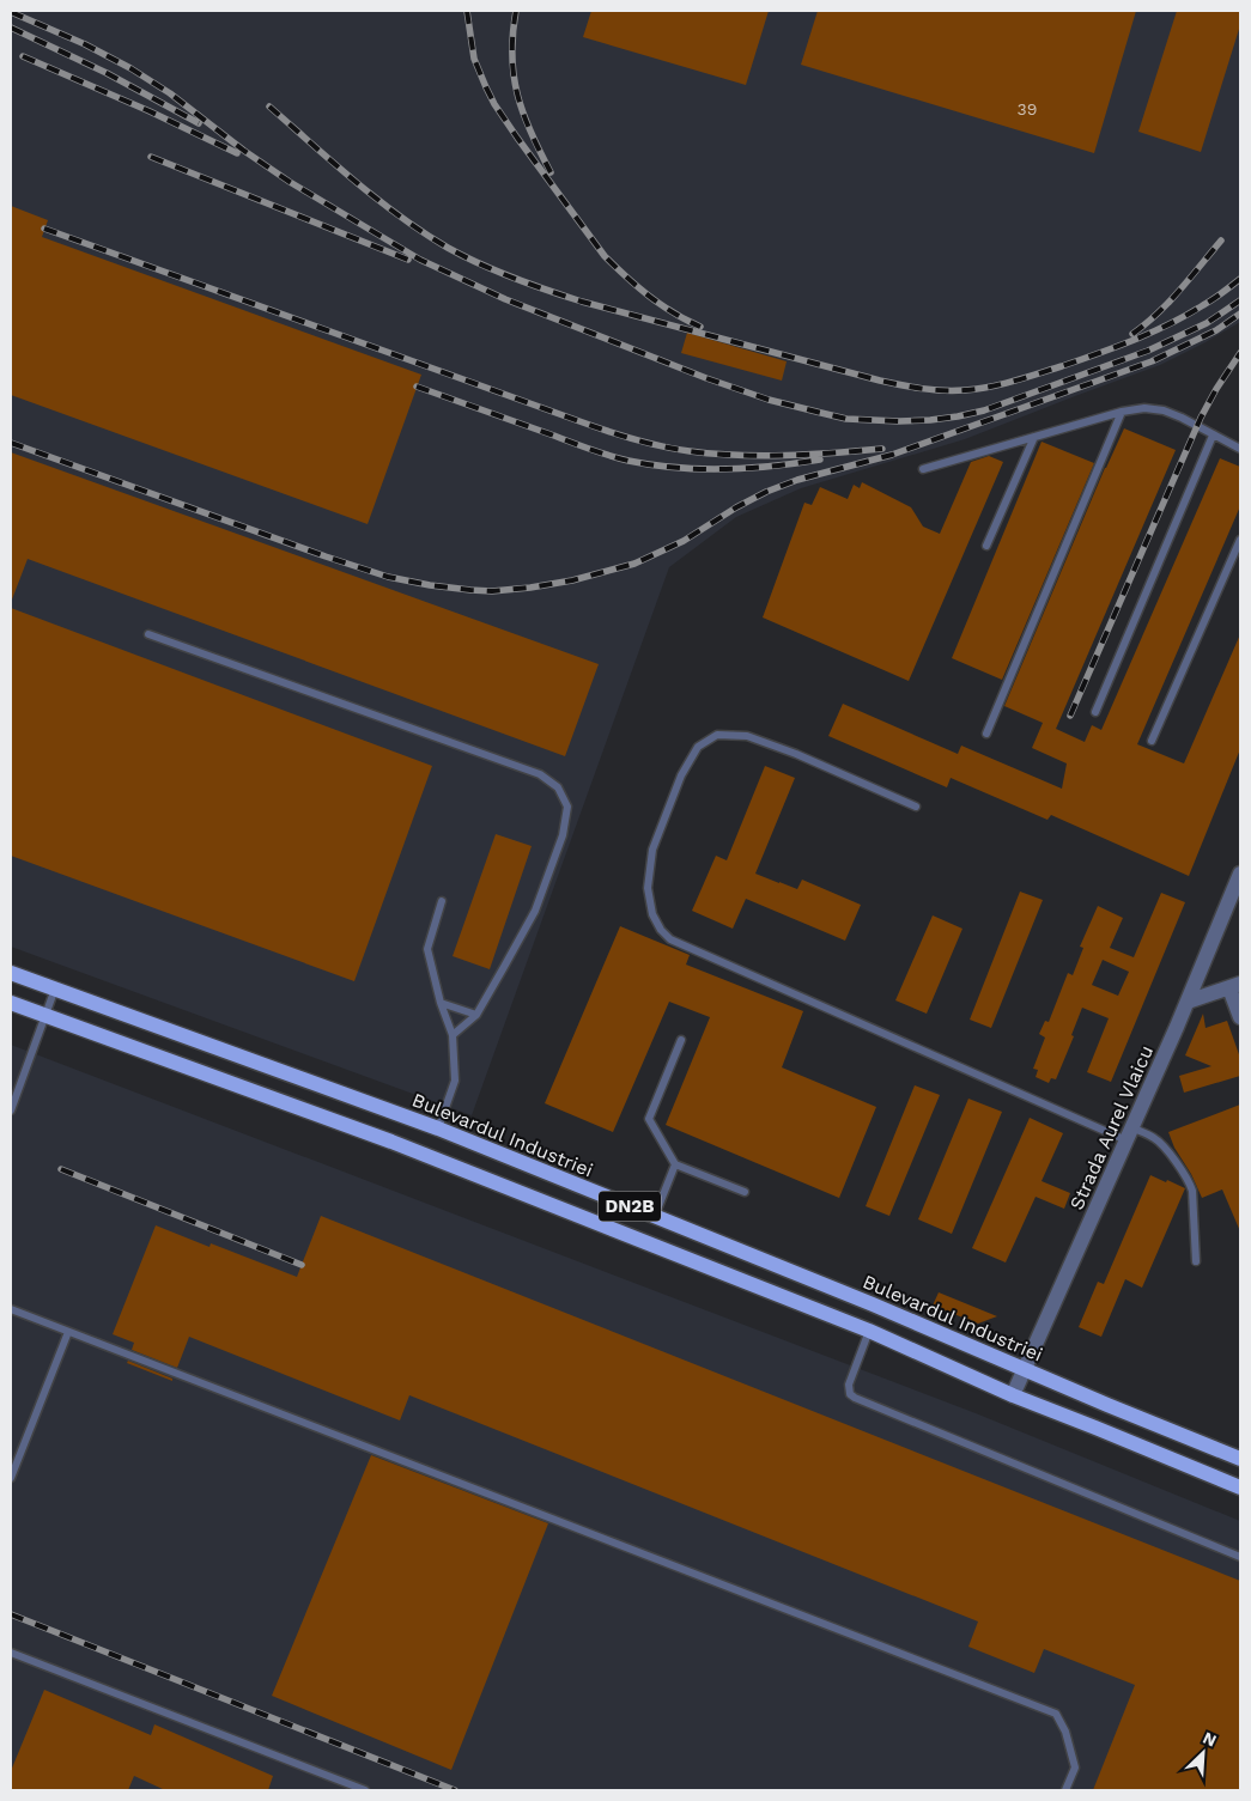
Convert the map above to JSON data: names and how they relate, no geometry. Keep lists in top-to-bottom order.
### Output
{
  "streets": {
    "main road": ["Bulevardul Industriei", "DN2B"],
    "street": ["Strada Aurel Vlaicu"]
  },
  "crossings": [
    ["Strada Aurel Vlaicu", "Bulevardul Industriei"],
    ["Strada Aurel Vlaicu", "DN2B"]
  ],
  "house_numbers": ["39"],
  "north": "top right"
}
